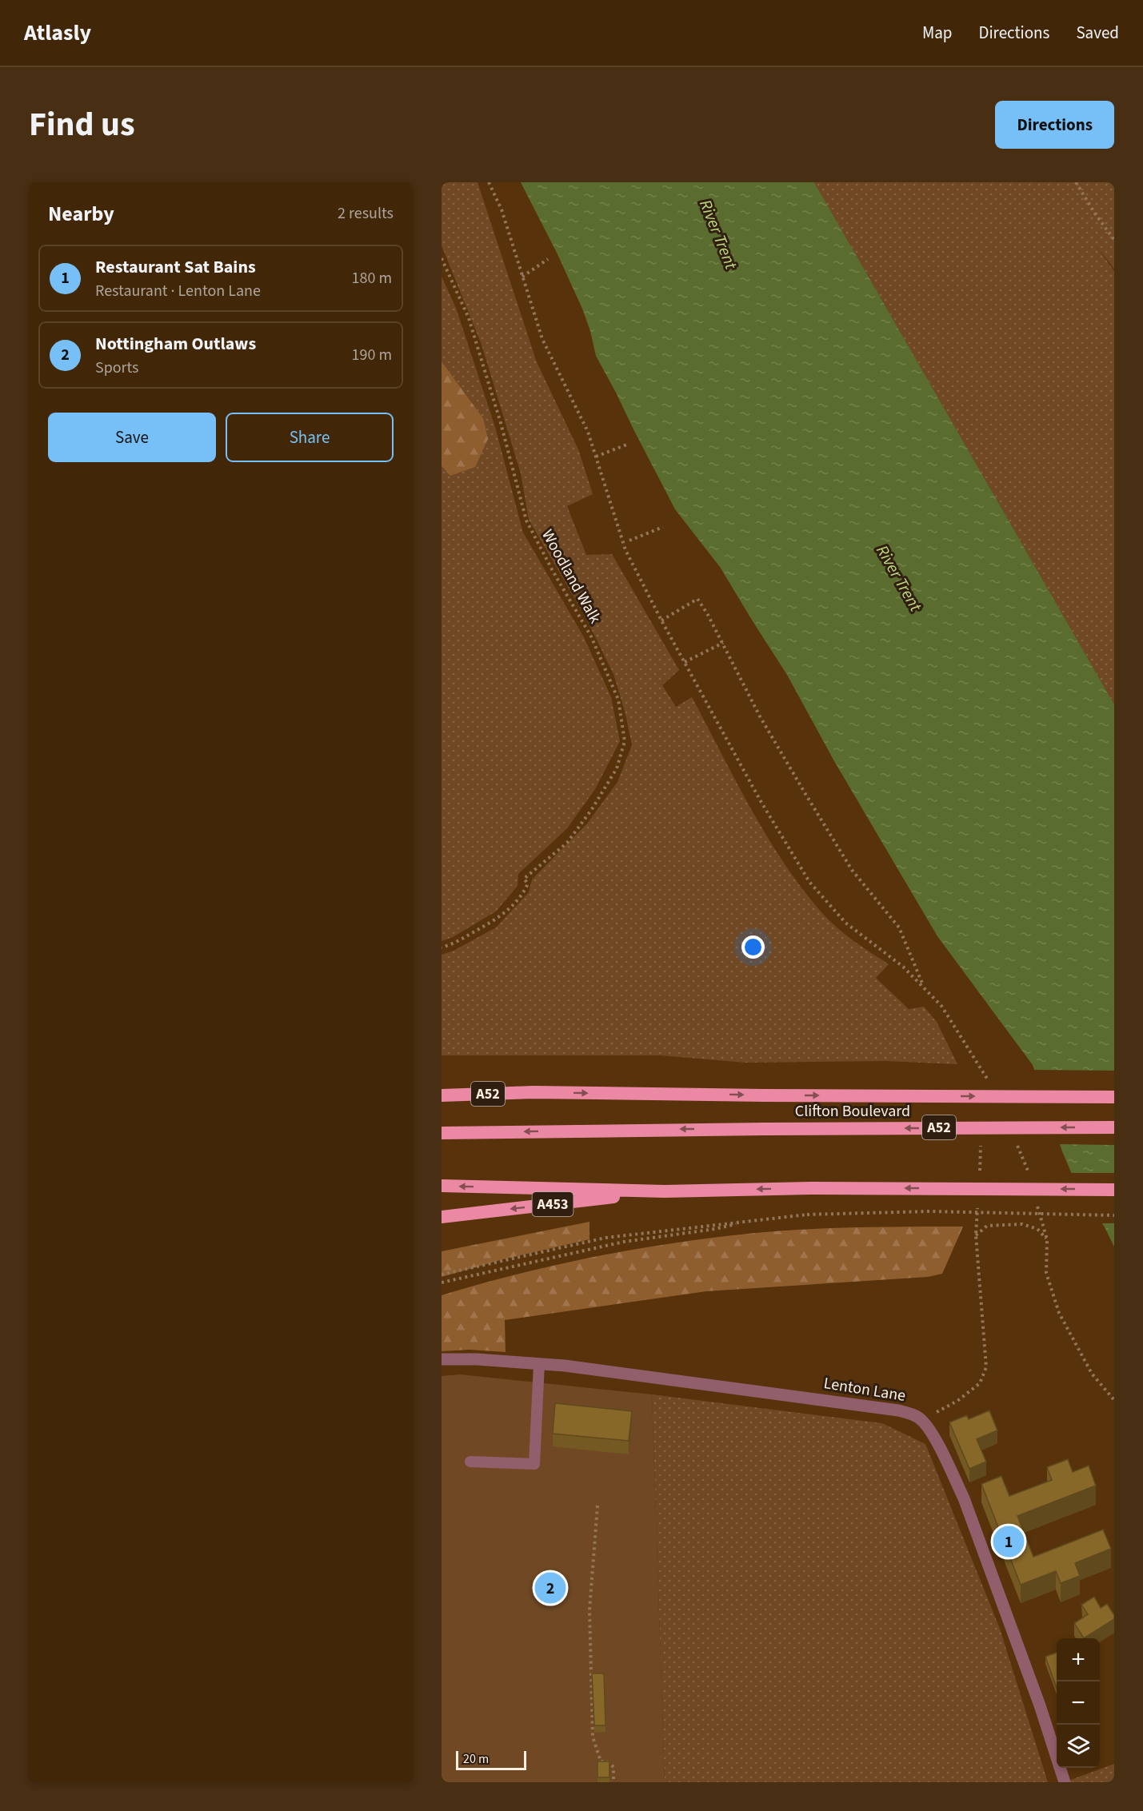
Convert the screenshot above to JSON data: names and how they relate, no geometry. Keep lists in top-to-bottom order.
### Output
{
  "streets": {
    "highway": ["A52", "Clifton Boulevard", "A453"],
    "street": ["Lenton Lane"],
    "path": ["Woodland Walk"]
  },
  "crossings": [
    ["A52", "Clifton Boulevard"]
  ],
  "water": ["River Trent"],
  "scale_bar": "20 m",
  "page": {
    "header": "Atlasly",
    "nav": ["Map", "Directions", "Saved"],
    "title": "Find us",
    "buttons": [
      "Directions",
      ["Save", "Share"]
    ],
    "heading": ["Nearby", "2 results"],
    "list": [
      {
        "mark": "1",
        "name": "Restaurant Sat Bains",
        "note": "Restaurant · Lenton Lane",
        "value": "180 m"
      },
      {
        "mark": "2",
        "name": "Nottingham Outlaws",
        "note": "Sports",
        "value": "190 m"
      }
    ],
    "pins": ["1", "2"],
    "map_buttons": ["+", "−"],
    "scale": "20 m"
  }
}
